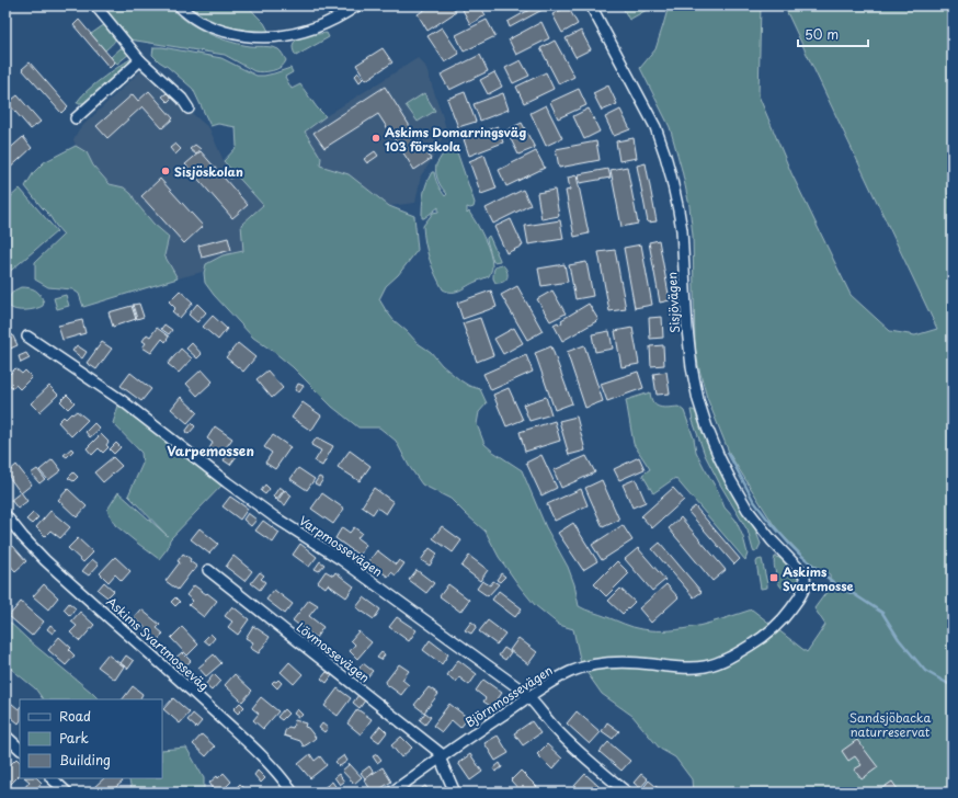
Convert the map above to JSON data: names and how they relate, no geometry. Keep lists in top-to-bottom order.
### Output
{
  "streets": {
    "street": [
      "Sisjövägen",
      "Varpmossevägen",
      "Askims Svartmosseväg",
      "Lövmossevägen",
      "Björnmossevägen"
    ]
  },
  "crossings": [
    ["Sisjövägen", "Björnmossevägen"],
    ["Varpmossevägen", "Björnmossevägen"],
    ["Lövmossevägen", "Björnmossevägen"]
  ],
  "districts": ["Varpemossen"],
  "parks": ["Sandsjöbacka naturreservat"],
  "places": {
    "other": ["Askims Domarringsväg 103 förskola", "Sisjöskolan"],
    "transit": ["Askims Svartmosse"]
  },
  "legend": ["Road", "Park", "Building"],
  "scale_bar": "50 m"
}
